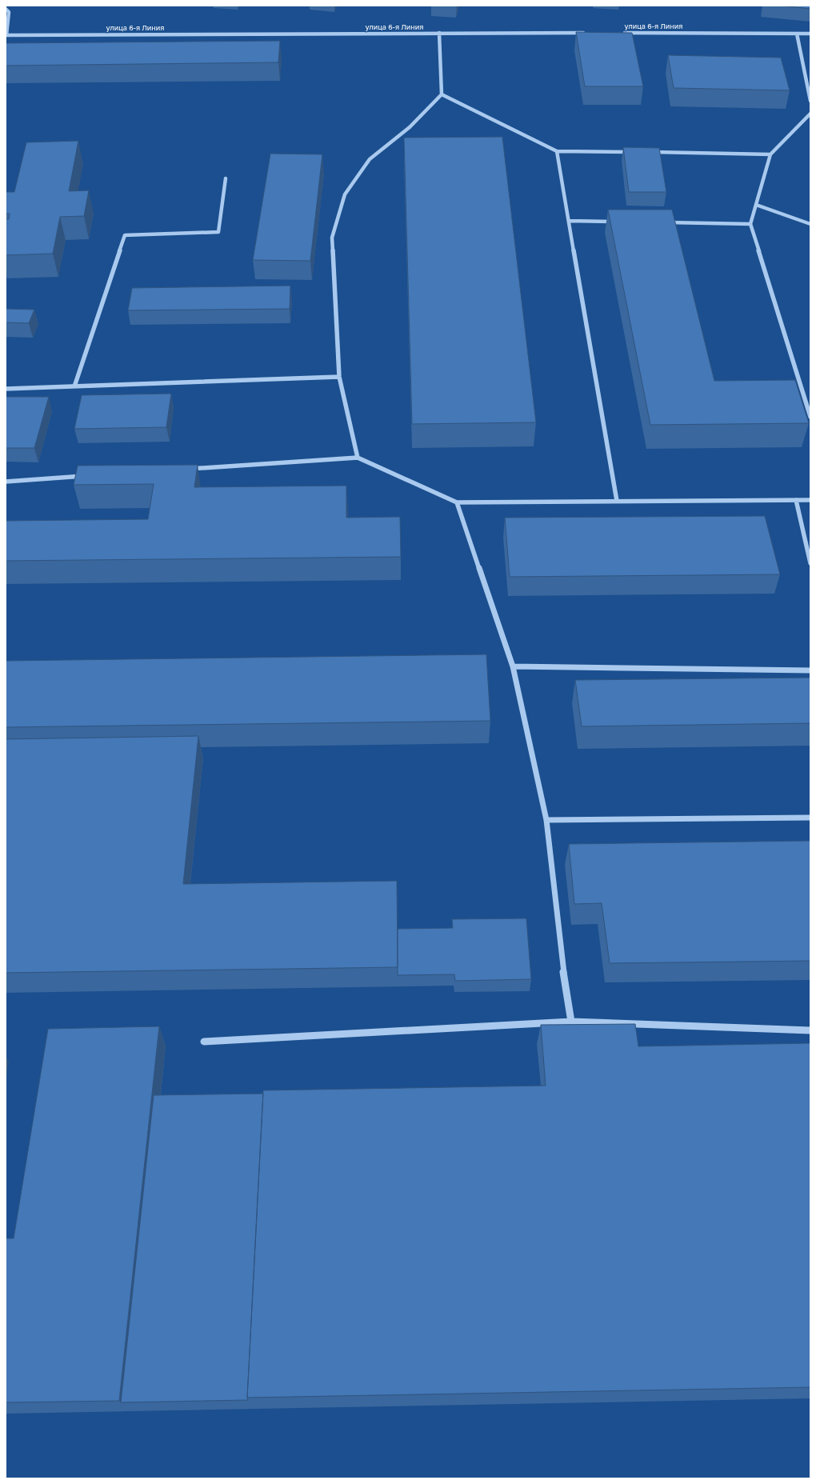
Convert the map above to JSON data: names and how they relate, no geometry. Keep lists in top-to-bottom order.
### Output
{
  "streets": {
    "street": ["улица 6-я Линия"]
  }
}
